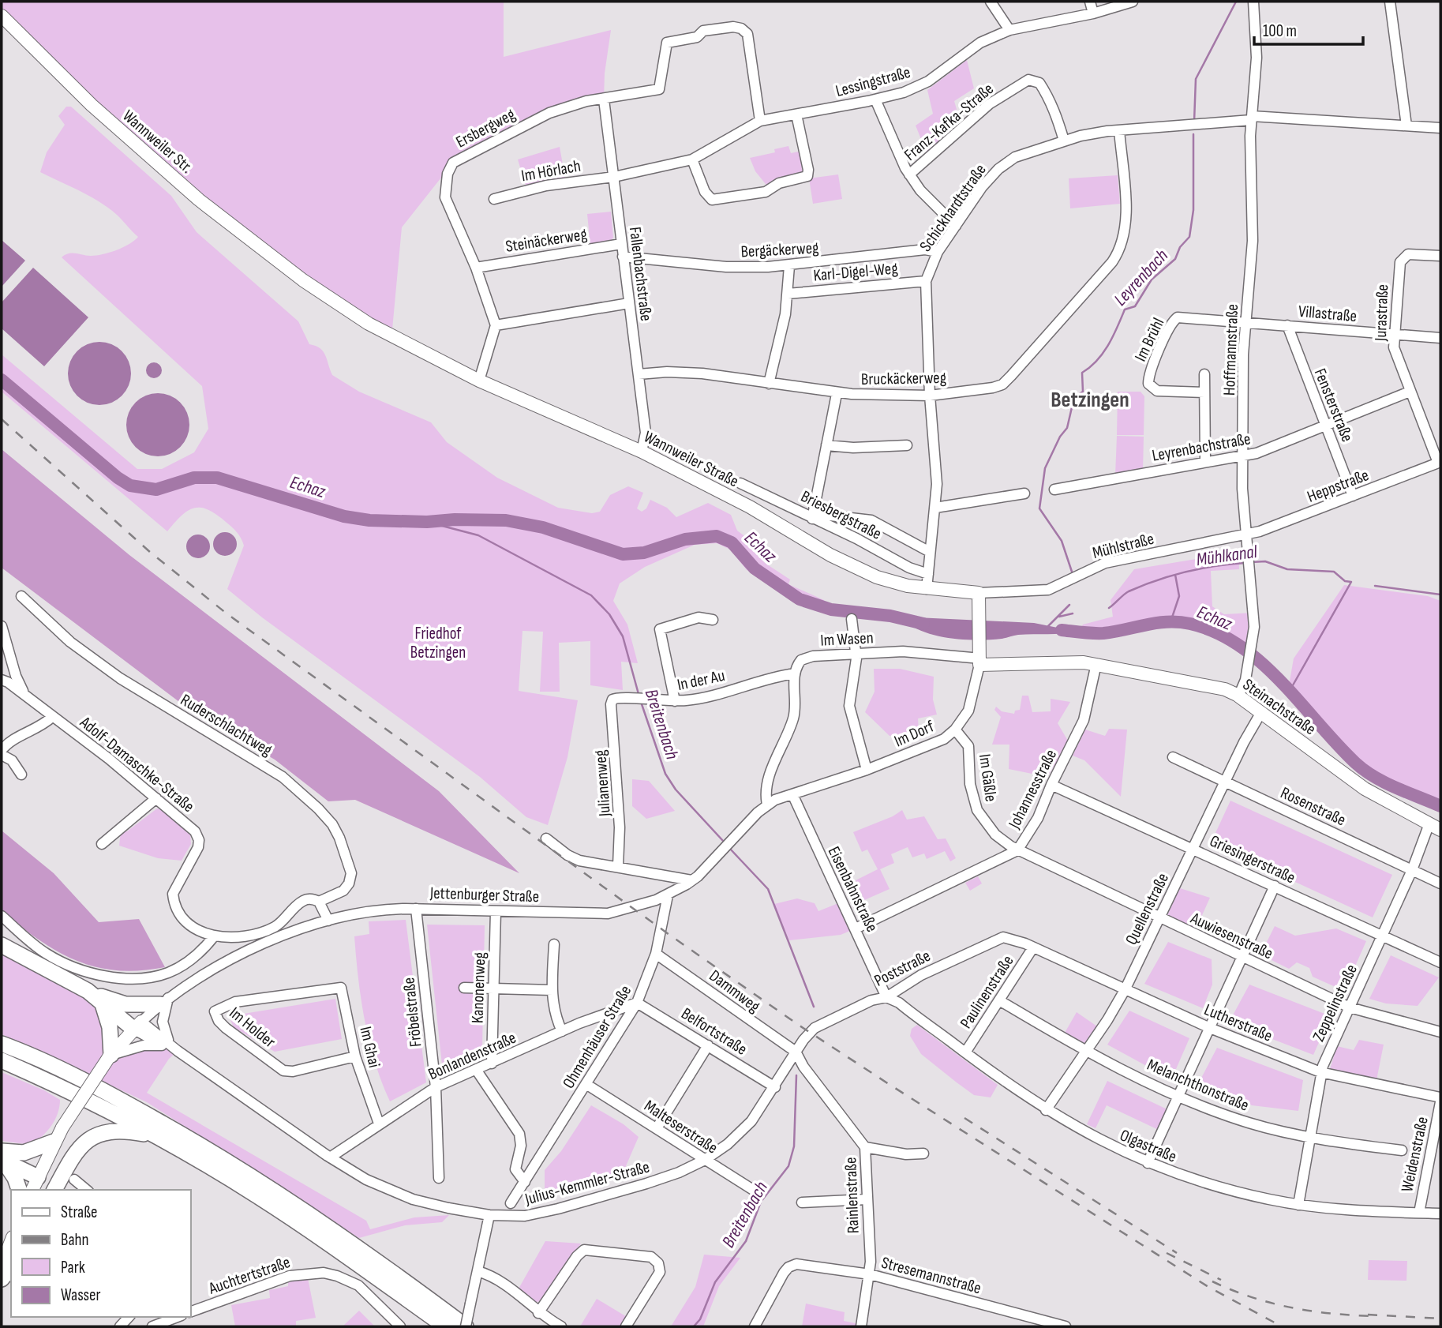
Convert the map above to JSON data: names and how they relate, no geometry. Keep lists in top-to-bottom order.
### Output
{
  "streets": {
    "main road": [
      "Wannweiler Str.",
      "Wannweiler Straße",
      "Steinachstraße",
      "Im Dorf",
      "Jettenburger Straße"
    ],
    "street": [
      "Lessingstraße",
      "Franz-Kafka-Straße",
      "Ersbergweg",
      "Im Hörlach",
      "Schickhardtstraße",
      "Steinäckerweg",
      "Bergäckerweg",
      "Karl-Digel-Weg",
      "Fallenbachstraße",
      "Jurastraße",
      "Villastraße",
      "Im Brühl",
      "Hoffmannstraße",
      "Bruckäckerweg",
      "Fensterstraße",
      "Leyrenbachstraße",
      "Heppstraße",
      "Briesbergstraße",
      "Mühlstraße",
      "Im Wasen",
      "In der Au",
      "Ruderschlachtweg",
      "Adolf-Damaschke-Straße",
      "Im Gäßle",
      "Julianenweg",
      "Johannesstraße",
      "Rosenstraße",
      "Griesingerstraße",
      "Eisenbahnstraße",
      "Quellenstraße",
      "Auwiesenstraße",
      "Poststraße",
      "Kanonenweg",
      "Dammweg",
      "Paulinenstraße",
      "Zeppelinstraße",
      "Fröbelstraße",
      "Lutherstraße",
      "Im Holder",
      "Belfortstraße",
      "Ohmenhäuser Straße",
      "Im Ghai",
      "Bonlandenstraße",
      "Melanchthonstraße",
      "Malteserstraße",
      "Olgastraße",
      "Weidenstraße",
      "Julius-Kemmler-Straße",
      "Rainlenstraße",
      "Auchtertstraße",
      "Stresemannstraße"
    ]
  },
  "crossings": [
    ["Lessingstraße", "Im Hörlach"],
    ["Lessingstraße", "Fallenbachstraße"],
    ["Franz-Kafka-Straße", "Schickhardtstraße"],
    ["Ersbergweg", "Steinäckerweg"],
    ["Ersbergweg", "Fallenbachstraße"],
    ["Wannweiler Str.", "Wannweiler Straße"],
    ["Im Hörlach", "Fallenbachstraße"],
    ["Schickhardtstraße", "Bergäckerweg"],
    ["Schickhardtstraße", "Karl-Digel-Weg"],
    ["Schickhardtstraße", "Hoffmannstraße"],
    ["Schickhardtstraße", "Bruckäckerweg"],
    ["Schickhardtstraße", "Wannweiler Straße"],
    ["Schickhardtstraße", "Briesbergstraße"],
    ["Steinäckerweg", "Fallenbachstraße"],
    ["Bergäckerweg", "Fallenbachstraße"],
    ["Fallenbachstraße", "Bruckäckerweg"],
    ["Fallenbachstraße", "Wannweiler Straße"],
    ["Jurastraße", "Villastraße"],
    ["Jurastraße", "Leyrenbachstraße"],
    ["Jurastraße", "Heppstraße"],
    ["Villastraße", "Im Brühl"],
    ["Villastraße", "Hoffmannstraße"],
    ["Villastraße", "Fensterstraße"],
    ["Im Brühl", "Hoffmannstraße"],
    ["Hoffmannstraße", "Leyrenbachstraße"],
    ["Hoffmannstraße", "Heppstraße"],
    ["Hoffmannstraße", "Mühlstraße"],
    ["Hoffmannstraße", "Steinachstraße"],
    ["Fensterstraße", "Leyrenbachstraße"],
    ["Fensterstraße", "Heppstraße"],
    ["Wannweiler Straße", "Mühlstraße"],
    ["Wannweiler Straße", "Im Dorf"],
    ["Heppstraße", "Mühlstraße"],
    ["Mühlstraße", "Im Dorf"],
    ["Im Wasen", "In der Au"],
    ["Im Wasen", "Steinachstraße"],
    ["Im Wasen", "Im Dorf"],
    ["In der Au", "Julianenweg"],
    ["Steinachstraße", "Im Dorf"],
    ["Steinachstraße", "Johannesstraße"],
    ["Steinachstraße", "Quellenstraße"],
    ["Steinachstraße", "Zeppelinstraße"],
    ["Ruderschlachtweg", "Adolf-Damaschke-Straße"],
    ["Im Dorf", "Im Gäßle"],
    ["Im Dorf", "Eisenbahnstraße"],
    ["Im Dorf", "Jettenburger Straße"],
    ["Im Gäßle", "Johannesstraße"],
    ["Im Gäßle", "Auwiesenstraße"],
    ["Johannesstraße", "Griesingerstraße"],
    ["Johannesstraße", "Eisenbahnstraße"],
    ["Johannesstraße", "Auwiesenstraße"],
    ["Rosenstraße", "Quellenstraße"],
    ["Rosenstraße", "Zeppelinstraße"],
    ["Griesingerstraße", "Quellenstraße"],
    ["Griesingerstraße", "Zeppelinstraße"],
    ["Eisenbahnstraße", "Poststraße"],
    ["Eisenbahnstraße", "Olgastraße"],
    ["Jettenburger Straße", "Kanonenweg"],
    ["Jettenburger Straße", "Fröbelstraße"],
    ["Jettenburger Straße", "Ohmenhäuser Straße"],
    ["Jettenburger Straße", "Julius-Kemmler-Straße"],
    ["Quellenstraße", "Auwiesenstraße"],
    ["Quellenstraße", "Lutherstraße"],
    ["Quellenstraße", "Melanchthonstraße"],
    ["Quellenstraße", "Olgastraße"],
    ["Auwiesenstraße", "Zeppelinstraße"],
    ["Poststraße", "Dammweg"],
    ["Poststraße", "Paulinenstraße"],
    ["Poststraße", "Lutherstraße"],
    ["Poststraße", "Olgastraße"],
    ["Poststraße", "Julius-Kemmler-Straße"],
    ["Poststraße", "Rainlenstraße"],
    ["Kanonenweg", "Bonlandenstraße"],
    ["Dammweg", "Ohmenhäuser Straße"],
    ["Dammweg", "Julius-Kemmler-Straße"],
    ["Dammweg", "Rainlenstraße"],
    ["Paulinenstraße", "Lutherstraße"],
    ["Paulinenstraße", "Melanchthonstraße"],
    ["Paulinenstraße", "Olgastraße"],
    ["Zeppelinstraße", "Lutherstraße"],
    ["Zeppelinstraße", "Melanchthonstraße"],
    ["Zeppelinstraße", "Olgastraße"],
    ["Fröbelstraße", "Bonlandenstraße"],
    ["Lutherstraße", "Weidenstraße"],
    ["Im Holder", "Im Ghai"],
    ["Belfortstraße", "Ohmenhäuser Straße"],
    ["Belfortstraße", "Bonlandenstraße"],
    ["Belfortstraße", "Julius-Kemmler-Straße"],
    ["Ohmenhäuser Straße", "Bonlandenstraße"],
    ["Ohmenhäuser Straße", "Malteserstraße"],
    ["Im Ghai", "Bonlandenstraße"],
    ["Bonlandenstraße", "Julius-Kemmler-Straße"],
    ["Malteserstraße", "Julius-Kemmler-Straße"],
    ["Olgastraße", "Weidenstraße"],
    ["Julius-Kemmler-Straße", "Rainlenstraße"],
    ["Rainlenstraße", "Stresemannstraße"]
  ],
  "districts": ["Betzingen"],
  "water": [
    "Leyrenbach",
    "Echaz",
    "Mühlkanal",
    "Breitenbach"
  ],
  "parks": ["Friedhof Betzingen"],
  "legend": [
    "Straße",
    "Bahn",
    "Park",
    "Wasser"
  ],
  "scale_bar": "100 m"
}
